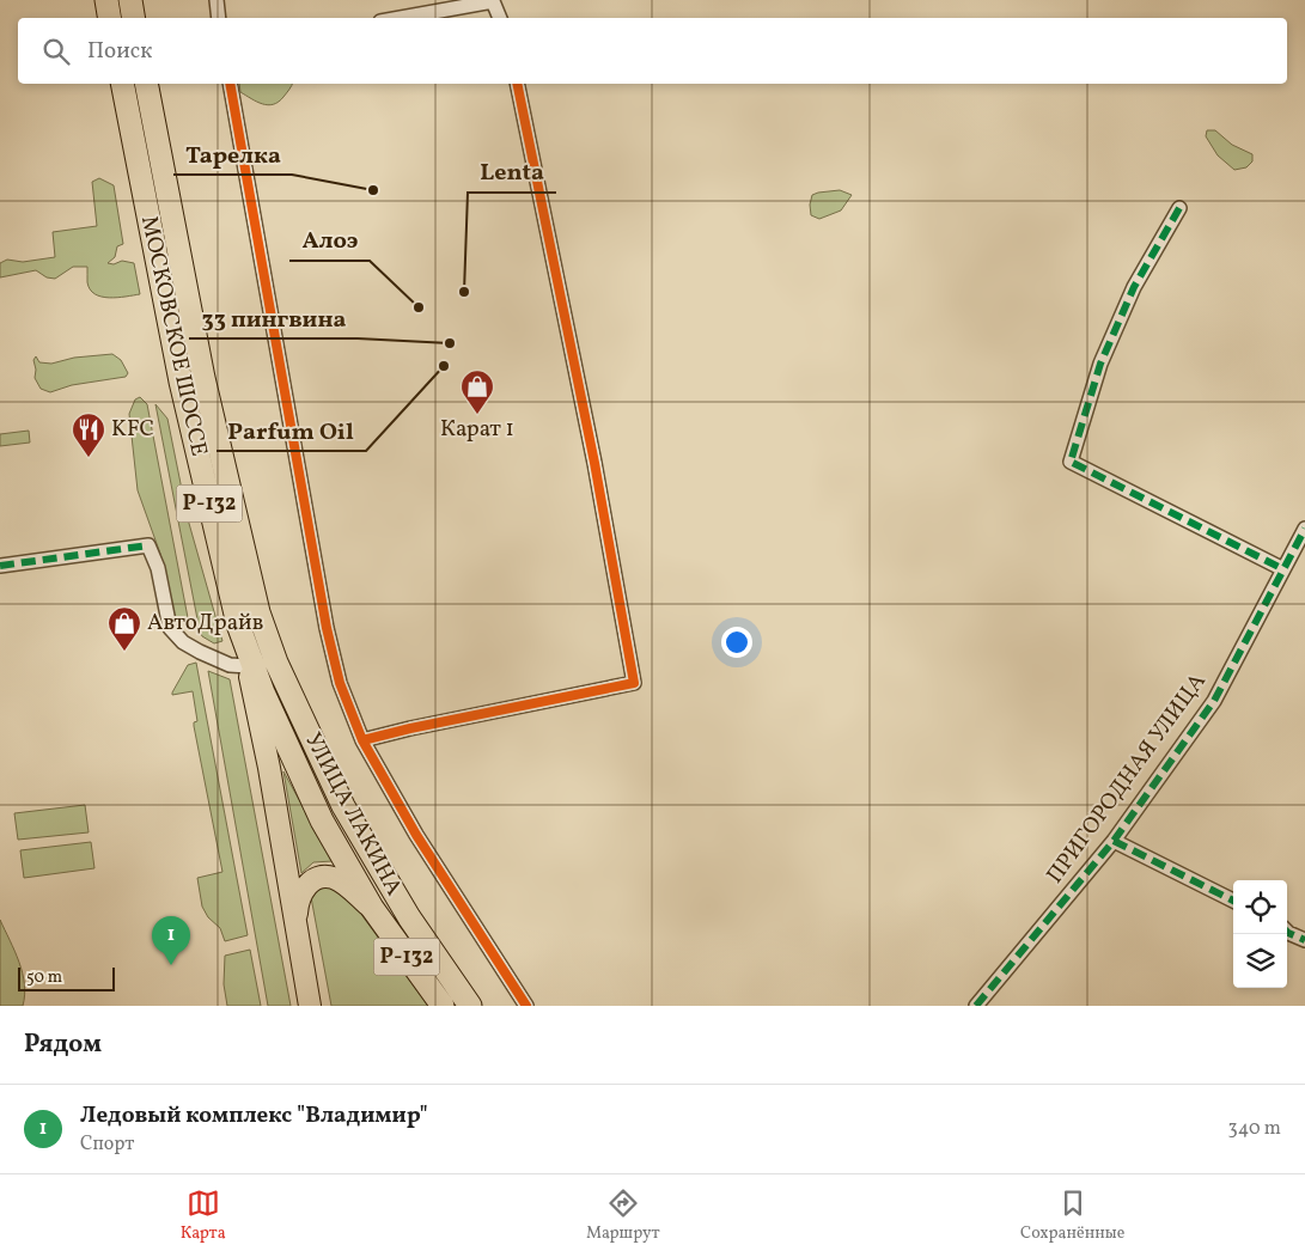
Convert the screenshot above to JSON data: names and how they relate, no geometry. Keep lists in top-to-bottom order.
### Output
{
  "streets": {
    "highway": ["МОСКОВСКОЕ ШОССЕ", "Р-132", "УЛИЦА ЛАКИНА"],
    "street": ["ПРИГОРОДНАЯ УЛИЦА"]
  },
  "crossings": [
    ["МОСКОВСКОЕ ШОССЕ", "УЛИЦА ЛАКИНА"]
  ],
  "places": {
    "other": [
      "Тарелка",
      "Lenta",
      "Алоэ",
      "33 пингвина",
      "Parfum Oil"
    ],
    "shop": ["Карат 1", "АвтоДрайв"],
    "restaurant": ["KFC"]
  },
  "scale_bar": "50 m",
  "page": {
    "search": "Поиск",
    "pins": "1",
    "scale": "50 m",
    "heading": "Рядом",
    "list": [
      {
        "mark": "1",
        "name": "Ледовый комплекс \"Владимир\"",
        "note": "Спорт",
        "value": "340 m"
      }
    ],
    "nav": ["Карта", "Маршрут", "Сохранённые"]
  }
}
